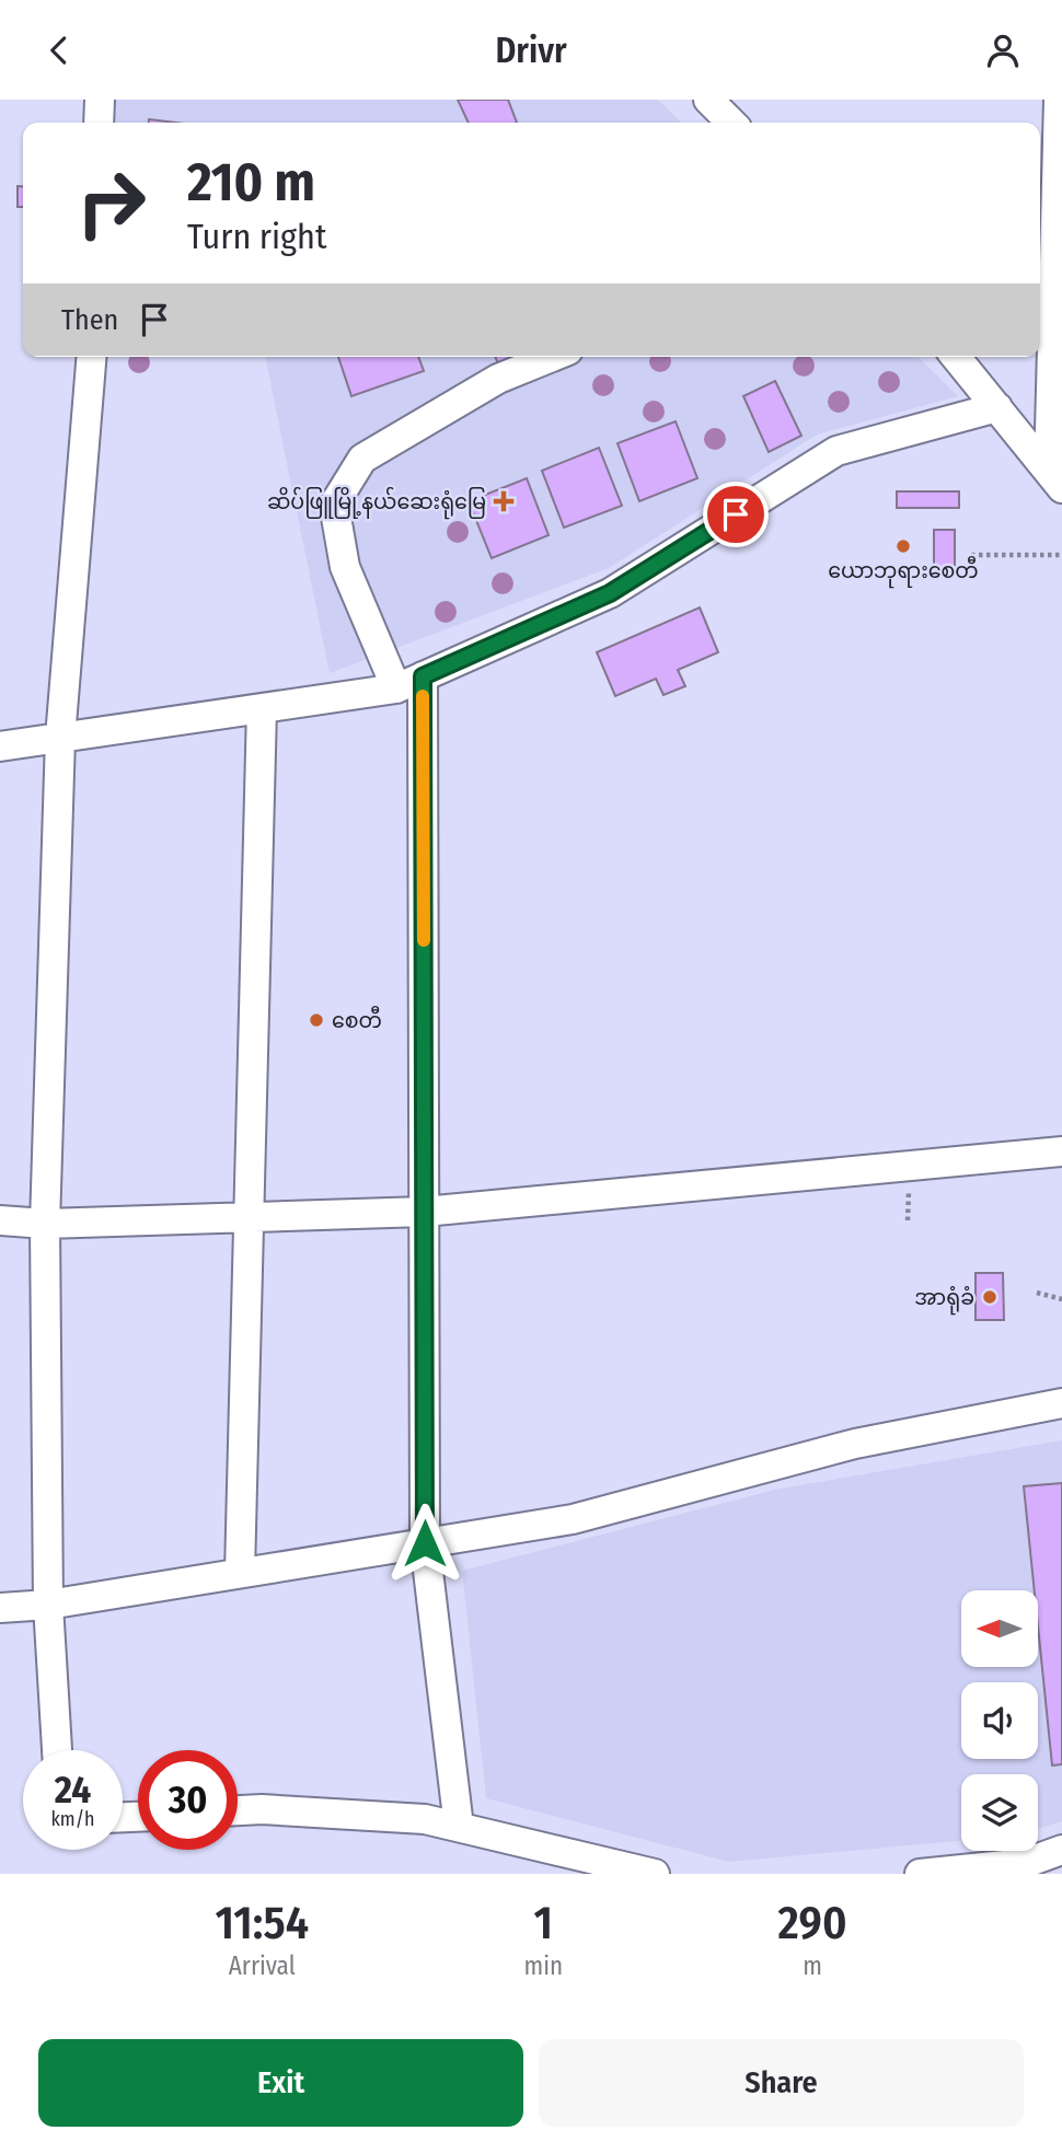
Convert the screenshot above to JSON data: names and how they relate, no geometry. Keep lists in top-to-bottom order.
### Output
{
  "places": {
    "health": ["ဆိပ်ဖြူမြို့နယ်ဆေးရုံမြေ"],
    "other": ["ယောဘုရားစေတီ", "စေတီ", "အာရုံခံ"]
  },
  "north": "left",
  "page": {
    "header": "Drivr",
    "turn": ["210 m", "Turn right"],
    "then": "Then",
    "speed": "24 km/h",
    "limit": "30",
    "eta": [
      "11:54",
      "Arrival",
      "1",
      "min",
      "290",
      "m"
    ],
    "buttons": ["Exit", "Share"]
  }
}
